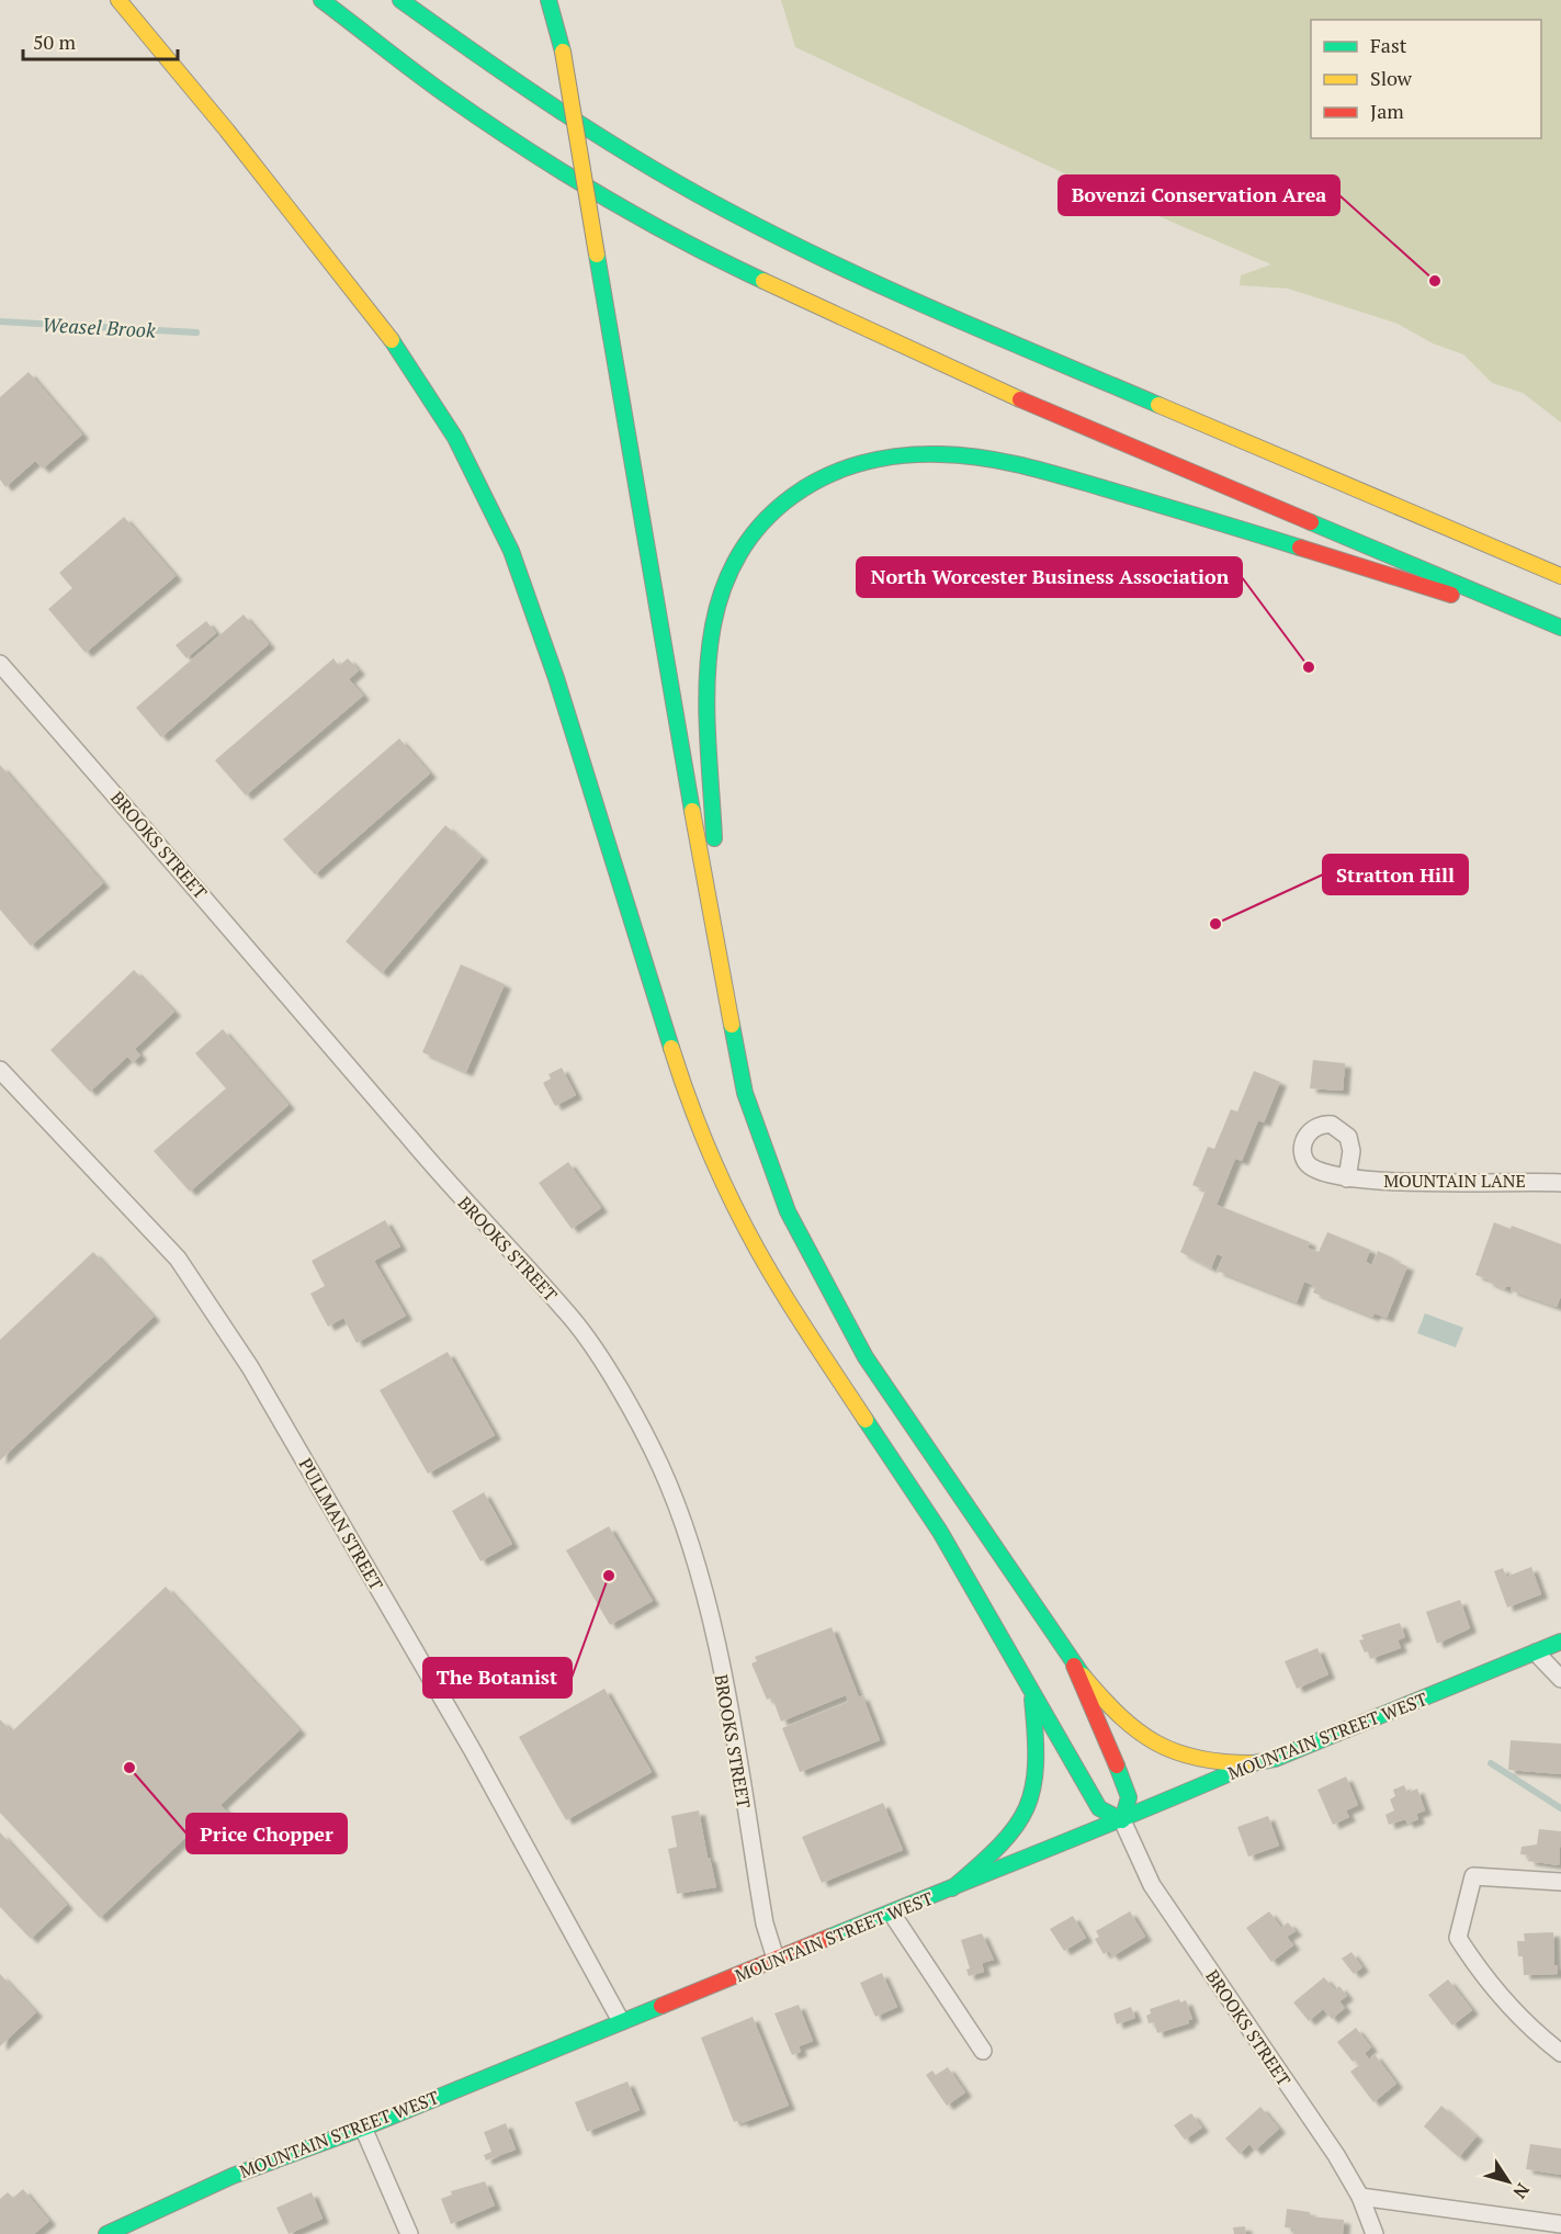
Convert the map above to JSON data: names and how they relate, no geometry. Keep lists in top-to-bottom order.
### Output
{
  "streets": {
    "main road": ["MOUNTAIN STREET WEST"],
    "street": ["BROOKS STREET", "MOUNTAIN LANE", "PULLMAN STREET"]
  },
  "crossings": [
    ["BROOKS STREET", "MOUNTAIN STREET WEST"],
    ["PULLMAN STREET", "MOUNTAIN STREET WEST"]
  ],
  "water": ["Weasel Brook"],
  "places": [
    "Bovenzi Conservation Area",
    "North Worcester Business Association",
    "Stratton Hill",
    "The Botanist",
    "Price Chopper"
  ],
  "legend": ["Fast", "Slow", "Jam"],
  "scale_bar": "50 m",
  "north": "bottom right"
}
